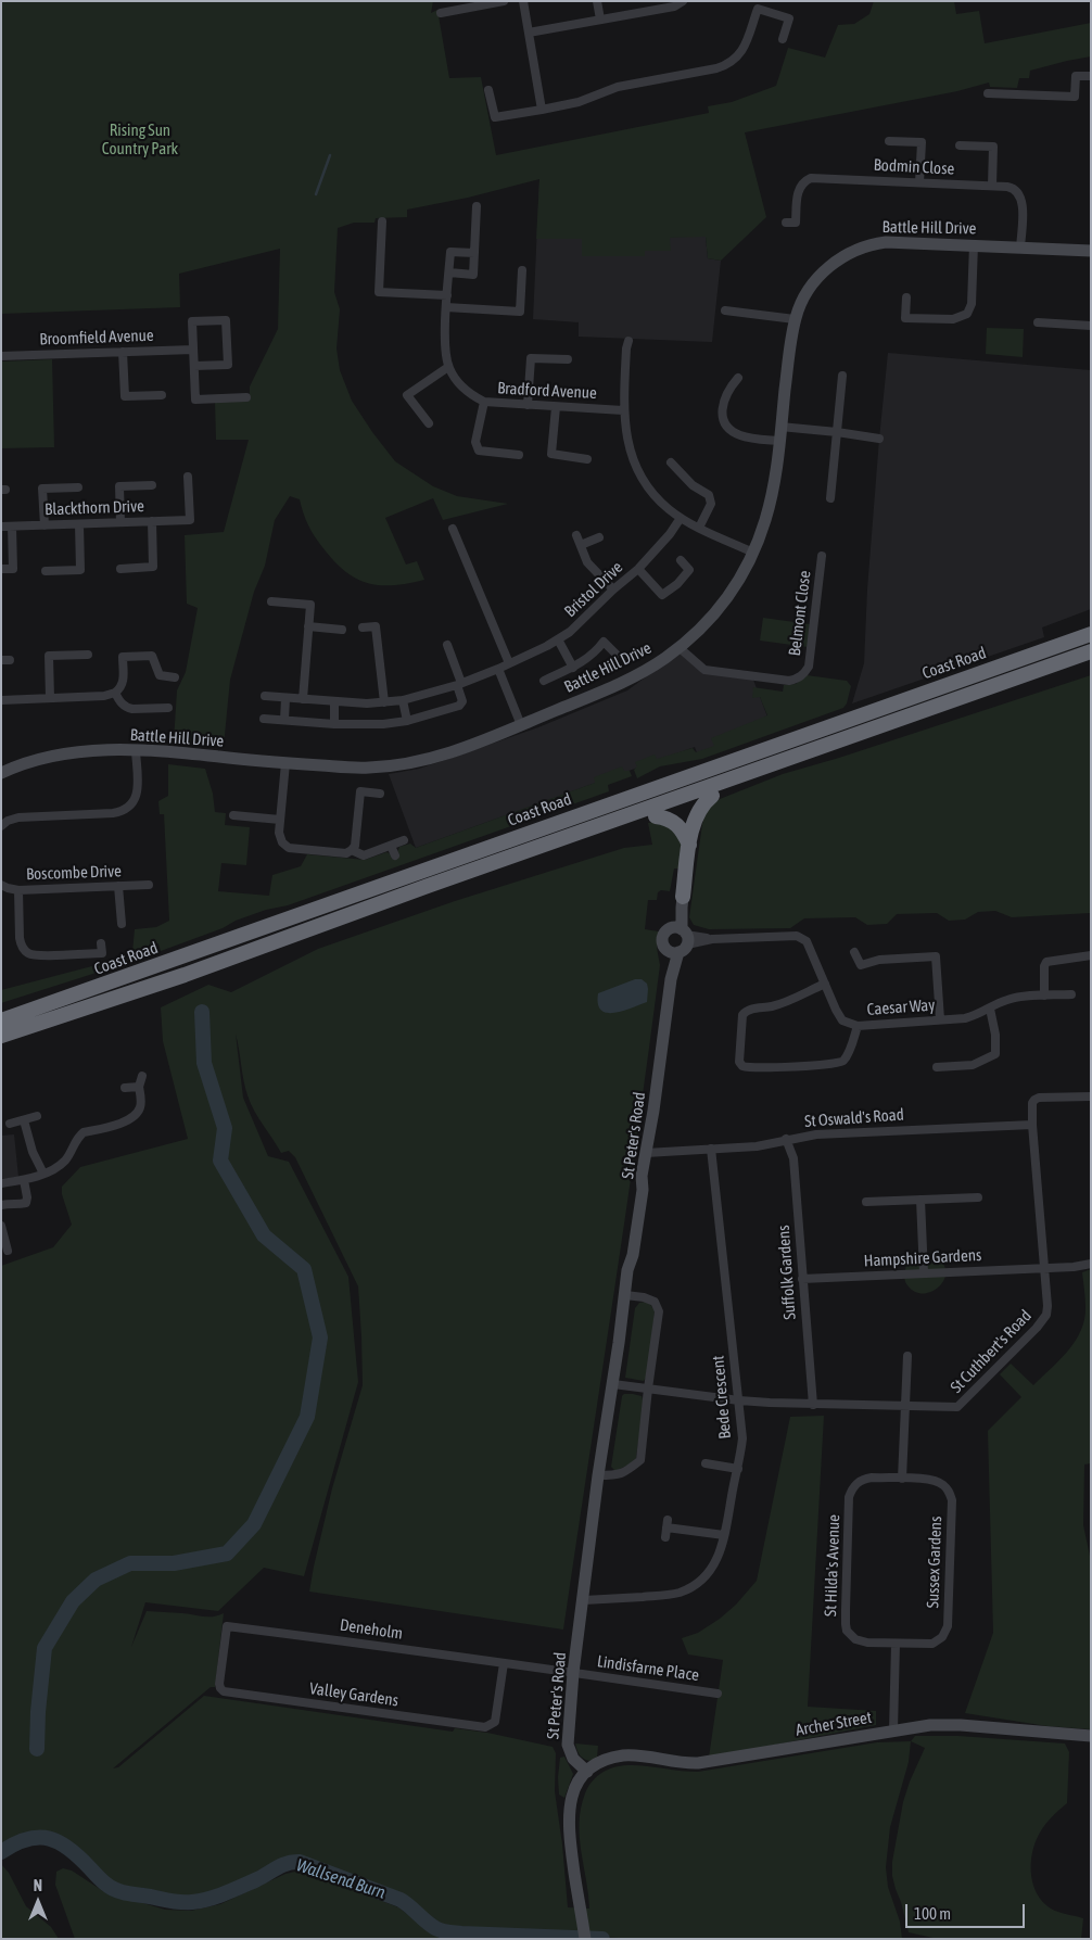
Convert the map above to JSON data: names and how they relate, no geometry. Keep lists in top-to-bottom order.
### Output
{
  "streets": {
    "highway": ["Coast Road"],
    "street": [
      "Bodmin Close",
      "Battle Hill Drive",
      "Broomfield Avenue",
      "Bradford Avenue",
      "Blackthorn Drive",
      "Bristol Drive",
      "Belmont Close",
      "Boscombe Drive",
      "Caesar Way",
      "St Oswald's Road",
      "St Peter's Road",
      "Hampshire Gardens",
      "Suffolk Gardens",
      "St Cuthbert's Road",
      "Bede Crescent",
      "Sussex Gardens",
      "St Hilda's Avenue",
      "Deneholm",
      "Lindisfarne Place",
      "Valley Gardens",
      "Archer Street"
    ]
  },
  "crossings": [
    ["Bodmin Close", "Battle Hill Drive"],
    ["Battle Hill Drive", "Belmont Close"],
    ["Caesar Way", "St Peter's Road"],
    ["St Oswald's Road", "St Peter's Road"],
    ["St Oswald's Road", "Suffolk Gardens"],
    ["St Oswald's Road", "St Cuthbert's Road"],
    ["St Oswald's Road", "Bede Crescent"],
    ["St Peter's Road", "St Cuthbert's Road"],
    ["St Peter's Road", "Bede Crescent"],
    ["St Peter's Road", "Deneholm"],
    ["St Peter's Road", "Lindisfarne Place"],
    ["St Peter's Road", "Archer Street"],
    ["Hampshire Gardens", "Suffolk Gardens"],
    ["Hampshire Gardens", "St Cuthbert's Road"],
    ["Suffolk Gardens", "St Cuthbert's Road"],
    ["St Cuthbert's Road", "Bede Crescent"],
    ["Sussex Gardens", "St Hilda's Avenue"],
    ["Deneholm", "Lindisfarne Place"],
    ["Deneholm", "Valley Gardens"]
  ],
  "water": ["Wallsend Burn"],
  "parks": ["Rising Sun Country Park"],
  "scale_bar": "100 m",
  "north": "top"
}
